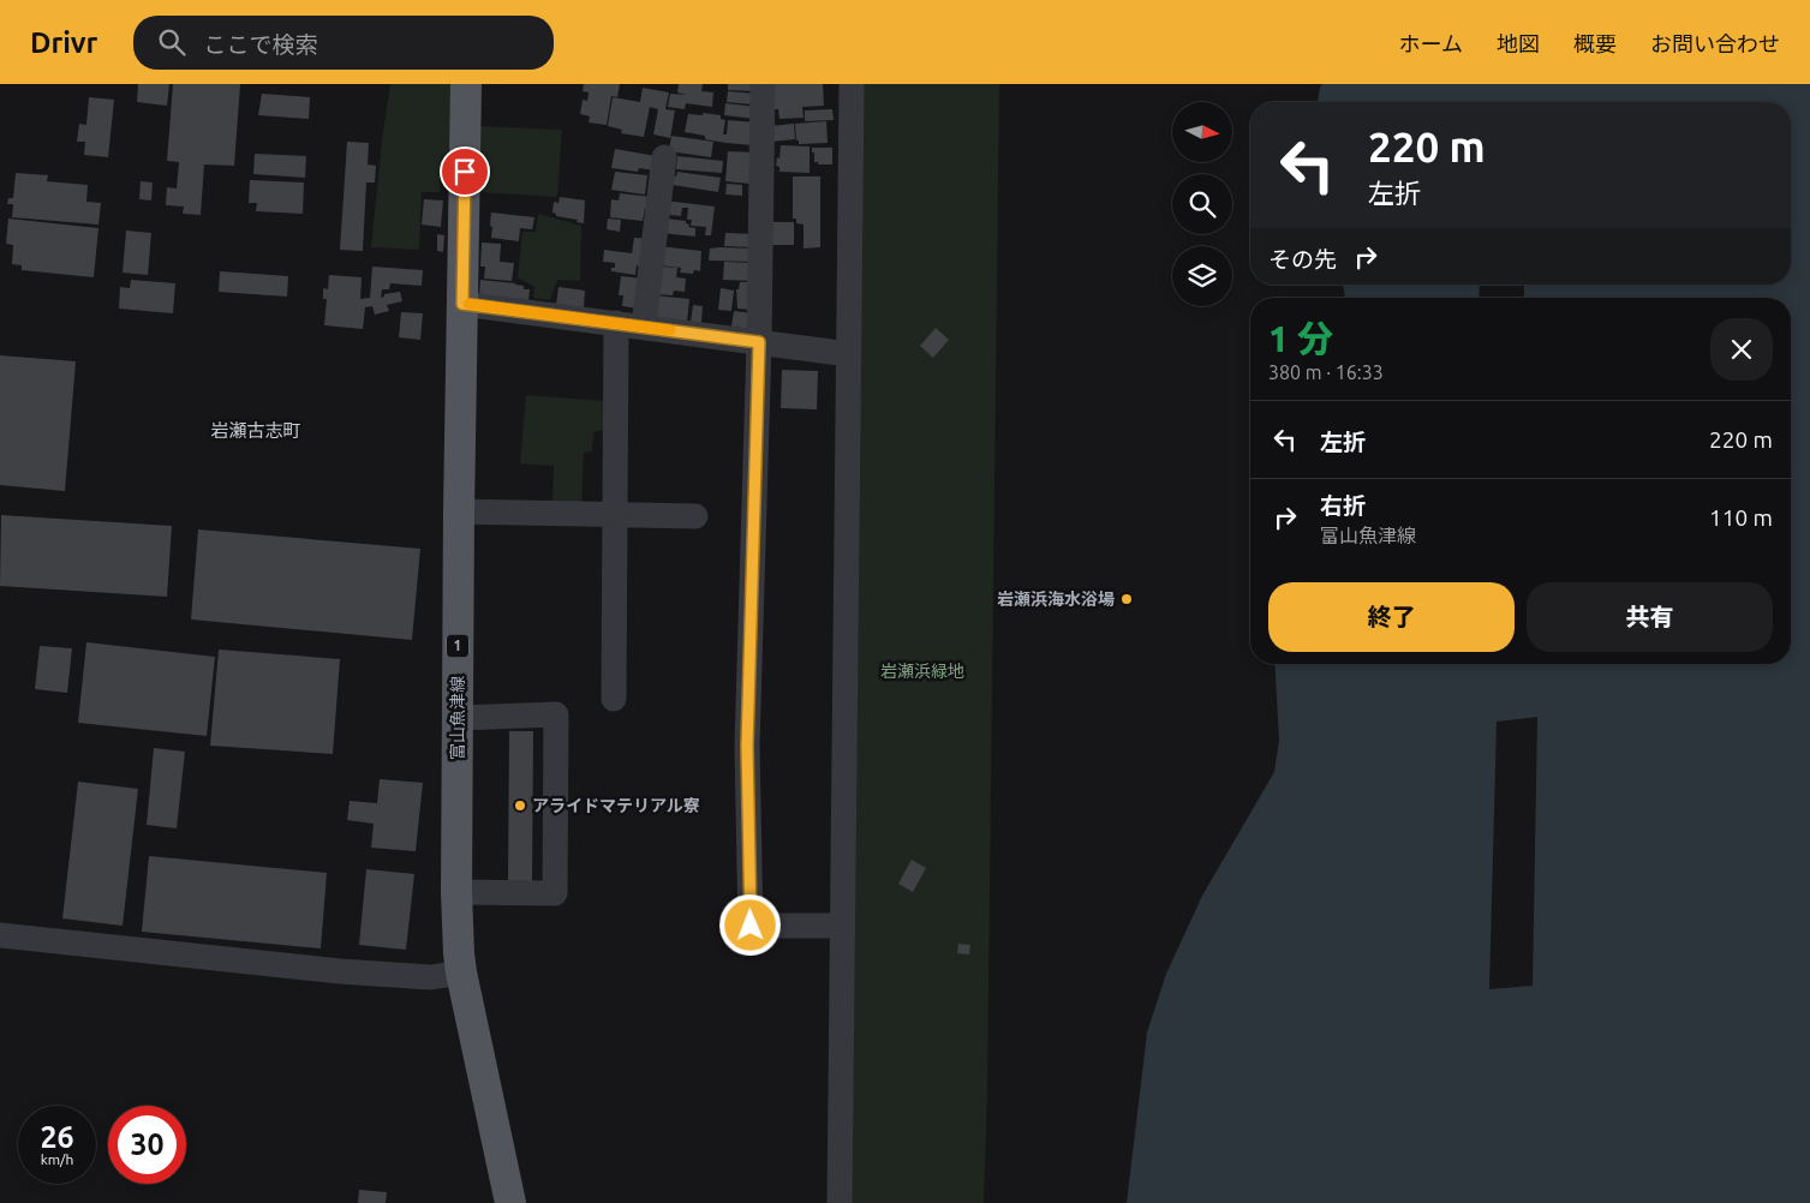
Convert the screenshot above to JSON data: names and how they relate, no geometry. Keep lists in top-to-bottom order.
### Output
{
  "streets": {
    "main road": ["1", "富山魚津線"]
  },
  "districts": ["岩瀬古志町"],
  "parks": ["岩瀬浜緑地"],
  "places": ["岩瀬浜海水浴場", "アライドマテリアル寮"],
  "north": "right",
  "page": {
    "header": "Drivr",
    "search": "ここで検索",
    "nav": [
      "ホーム",
      "地図",
      "概要",
      "お問い合わせ"
    ],
    "turn": ["220 m", "左折"],
    "then": "その先",
    "heading": ["1 分", "380 m · 16:33"],
    "list": [
      {
        "name": "左折",
        "value": "220 m"
      },
      {
        "name": "右折",
        "note": "富山魚津線",
        "value": "110 m"
      }
    ],
    "buttons": ["終了", "共有"],
    "speed": "26 km/h",
    "limit": "30"
  }
}
